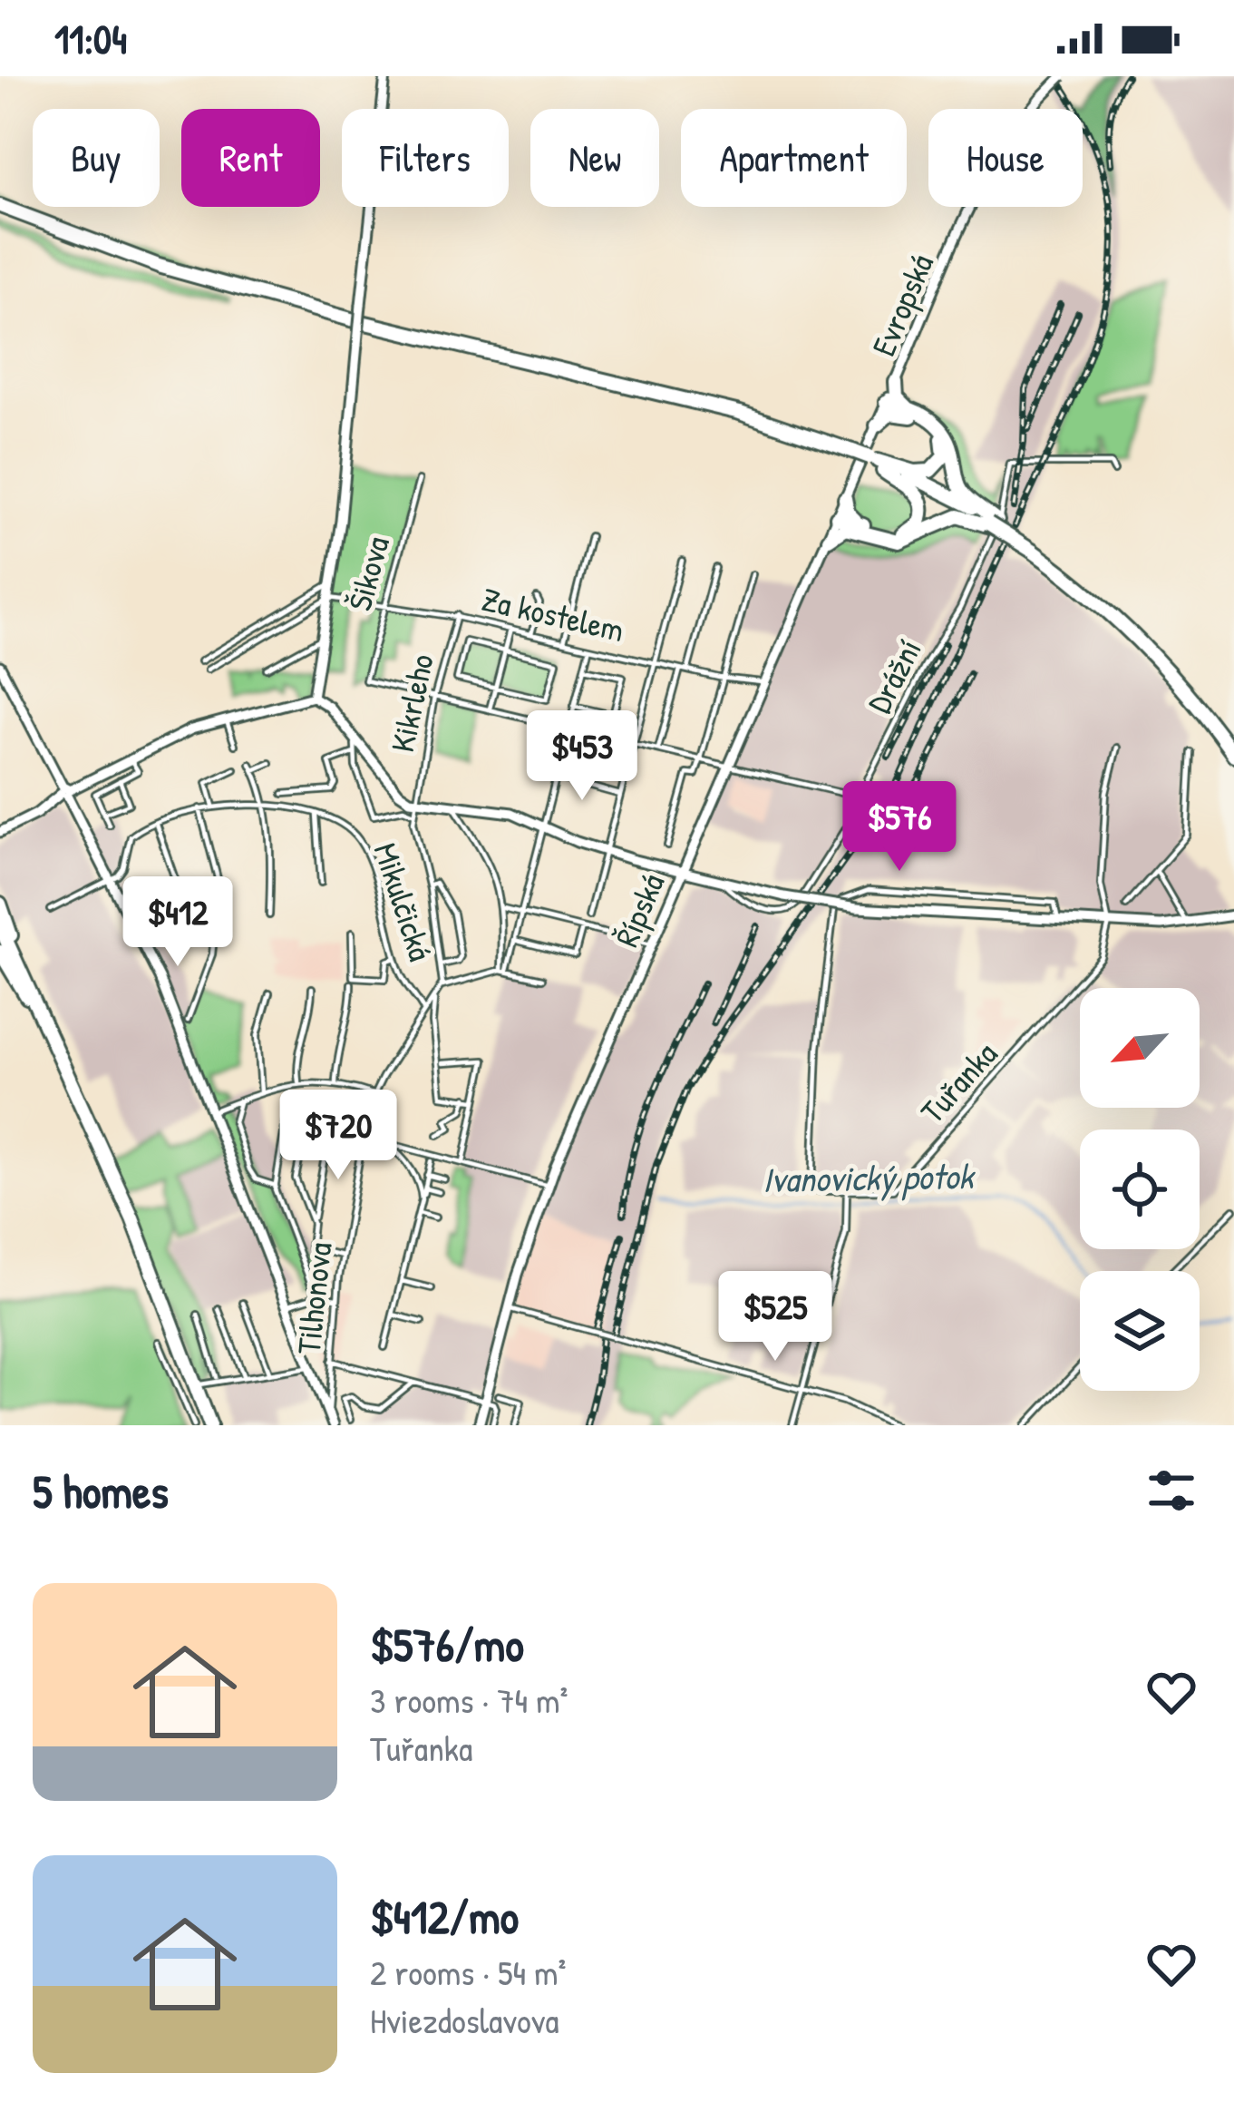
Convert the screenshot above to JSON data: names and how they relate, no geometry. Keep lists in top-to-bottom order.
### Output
{
  "streets": {
    "street": [
      "Evropská",
      "Šikova",
      "Za kostelem",
      "Drážní",
      "Kikrleho",
      "Mikulčická",
      "Řípská",
      "Tuřanka",
      "Tilhonova"
    ]
  },
  "crossings": [
    ["Evropská", "Řípská"],
    ["Šikova", "Za kostelem"],
    ["Šikova", "Kikrleho"],
    ["Za kostelem", "Kikrleho"],
    ["Za kostelem", "Řípská"],
    ["Mikulčická", "Tilhonova"]
  ],
  "water": ["Ivanovický potok"],
  "north": "bottom left",
  "page": {
    "status": "11:04",
    "chip": [
      "Buy",
      "Rent",
      "Filters",
      "New",
      "Apartment",
      "House"
    ],
    "price": [
      "$453",
      "$576",
      "$412",
      "$720",
      "$525"
    ],
    "heading": "5 homes",
    "list": [
      {
        "name": "$576/mo",
        "note": "3 rooms · 74 m² · Tuřanka"
      },
      {
        "name": "$412/mo",
        "note": "2 rooms · 54 m² · Hviezdoslavova"
      }
    ]
  }
}
